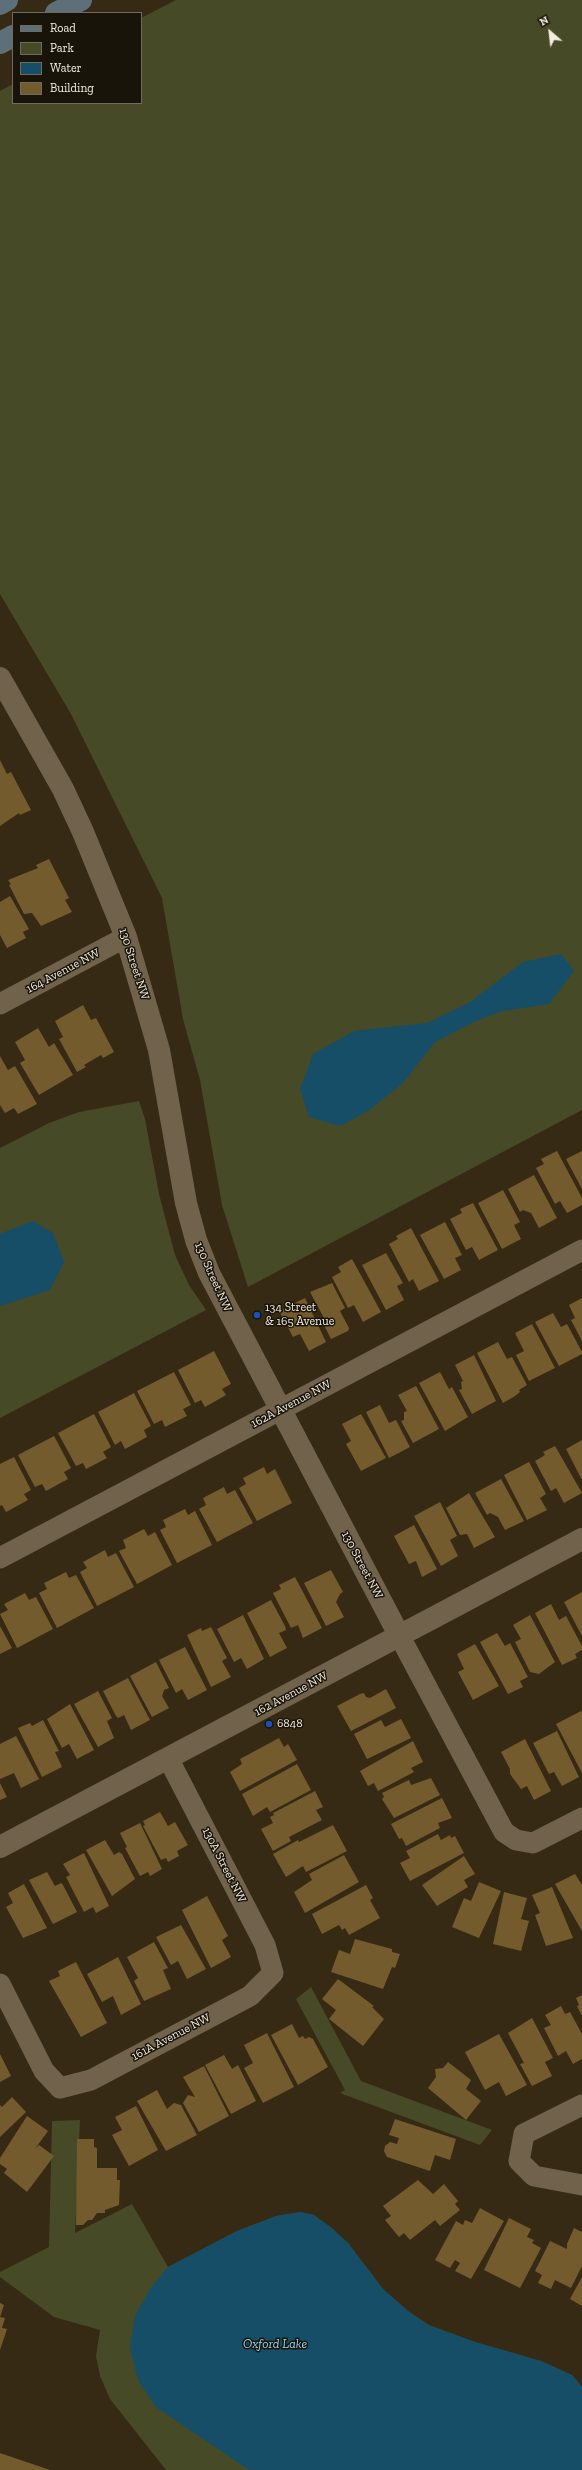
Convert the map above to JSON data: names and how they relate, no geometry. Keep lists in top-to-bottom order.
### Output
{
  "streets": {
    "street": [
      "130 Street NW",
      "164 Avenue NW",
      "162A Avenue NW",
      "162 Avenue NW",
      "130A Street NW",
      "161A Avenue NW"
    ]
  },
  "crossings": [
    ["130 Street NW", "164 Avenue NW"],
    ["130 Street NW", "162A Avenue NW"],
    ["130 Street NW", "162 Avenue NW"],
    ["162 Avenue NW", "130A Street NW"],
    ["130A Street NW", "161A Avenue NW"]
  ],
  "water": ["Oxford Lake"],
  "places": ["134 Street & 165 Avenue", "6848"],
  "legend": [
    "Road",
    "Park",
    "Water",
    "Building"
  ],
  "north": "top left"
}
